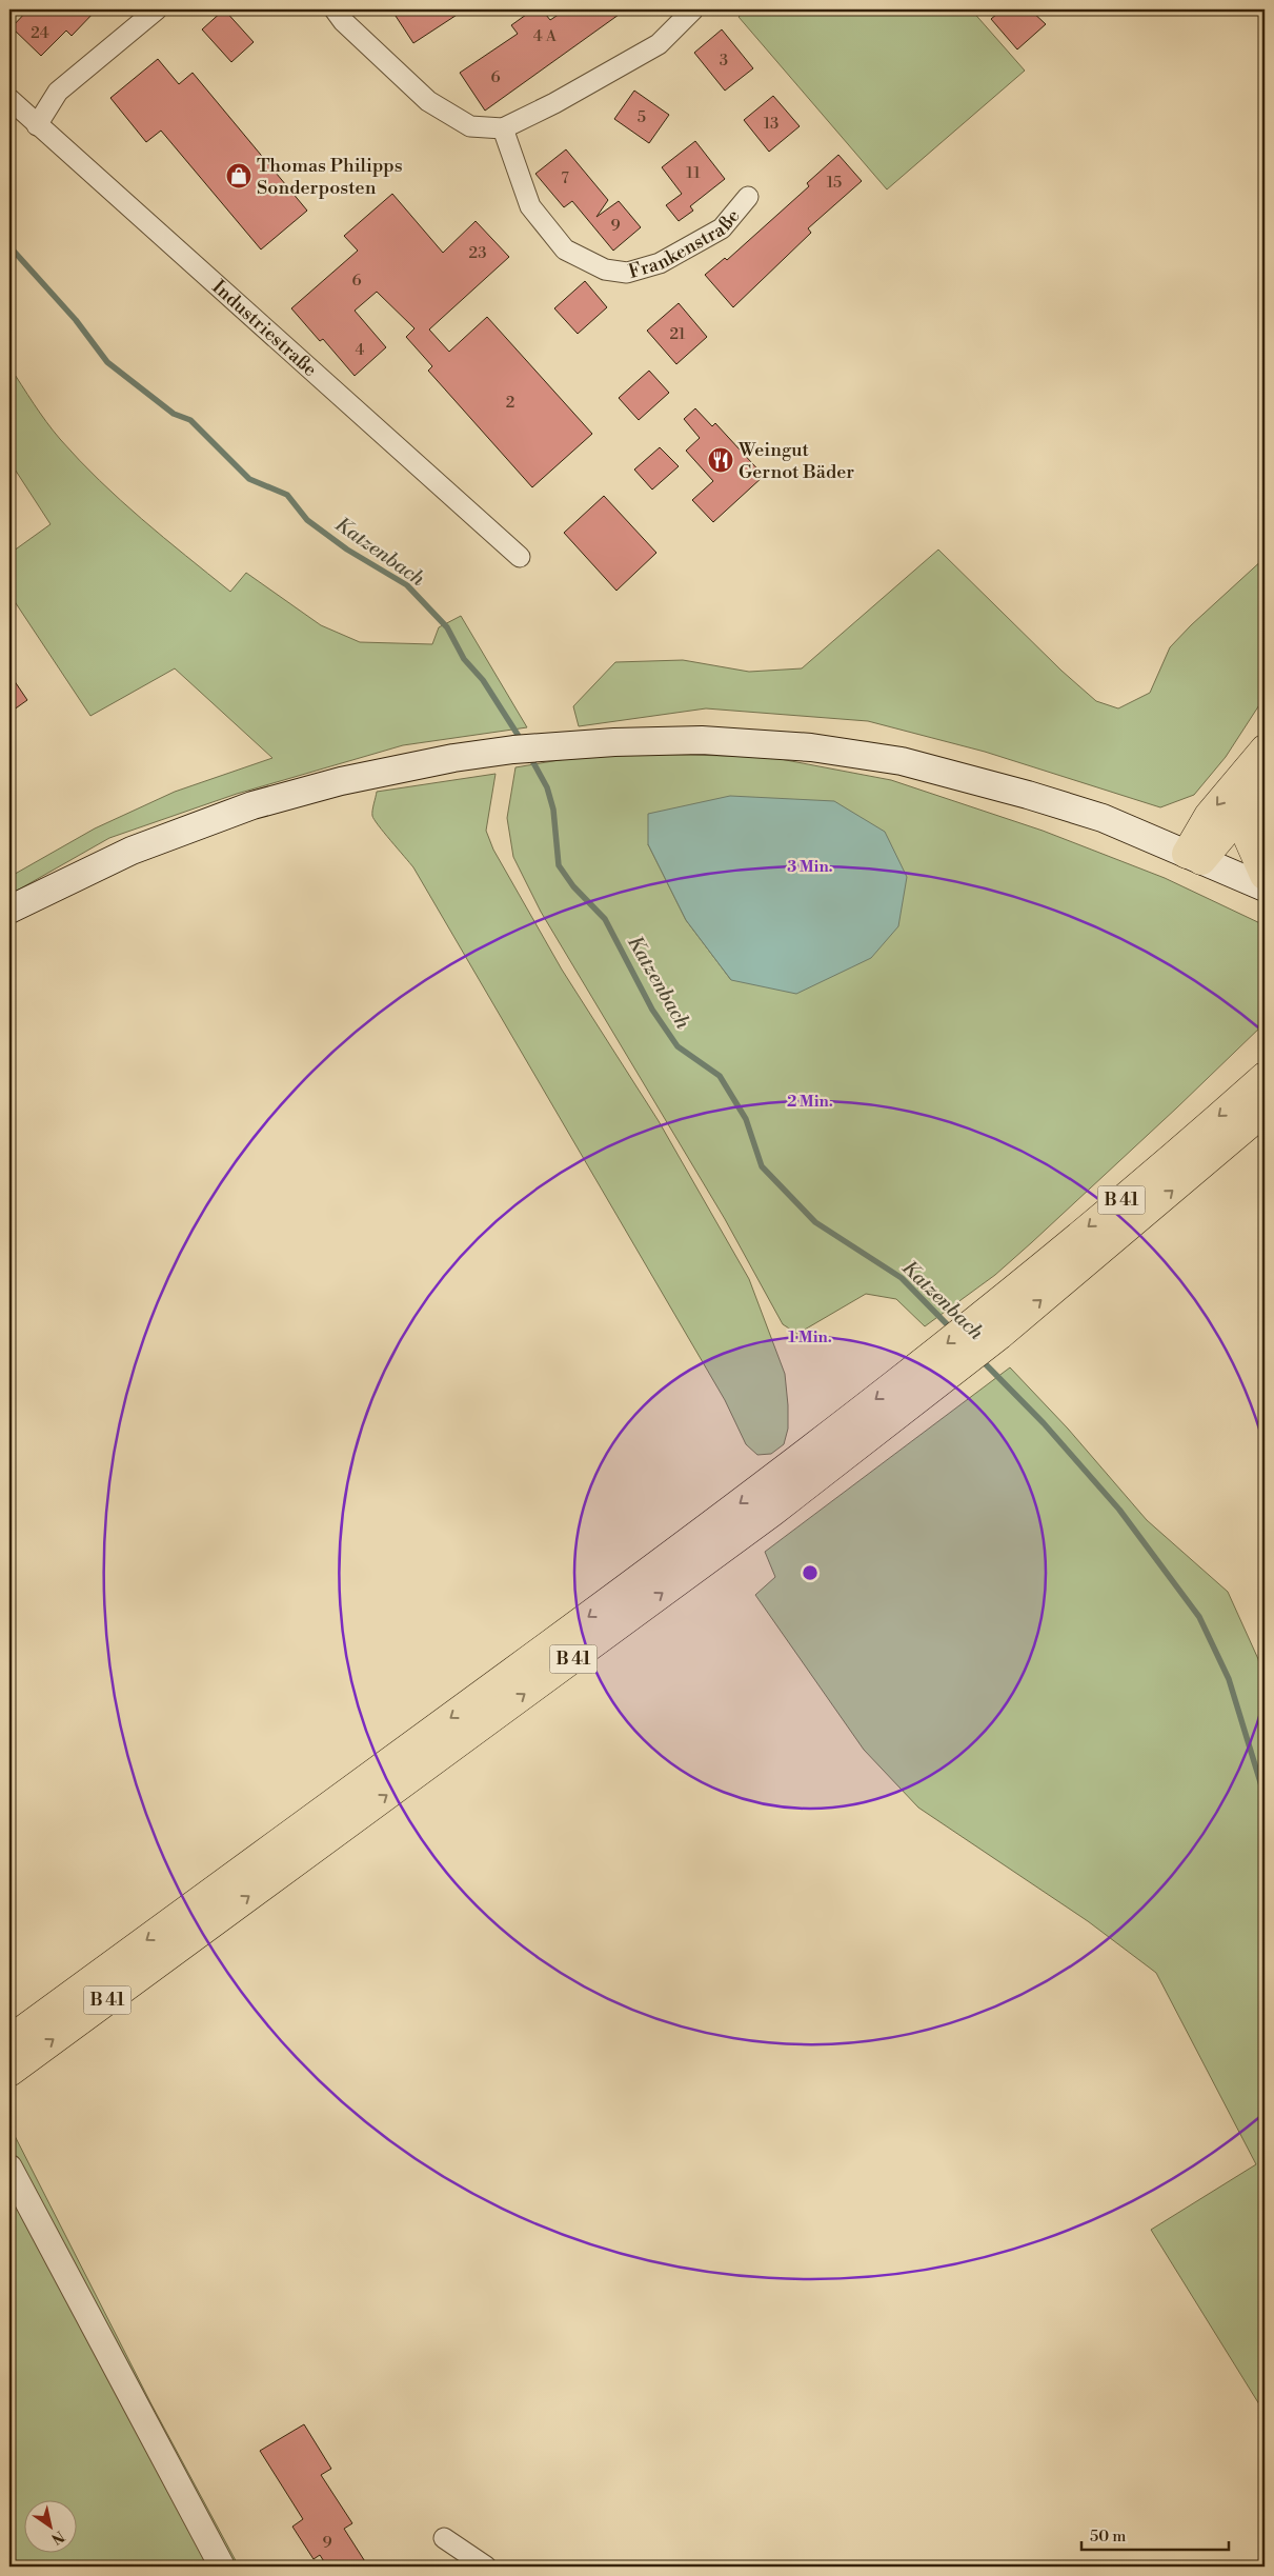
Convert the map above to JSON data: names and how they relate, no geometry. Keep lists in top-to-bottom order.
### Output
{
  "streets": {
    "highway": ["B 41"],
    "street": ["Frankenstraße", "Industriestraße"]
  },
  "water": ["Katzenbach"],
  "places": {
    "shop": ["Thomas Philipps Sonderposten"],
    "restaurant": ["Weingut Gernot Bäder"]
  },
  "house_numbers": [
    "24",
    "4 A",
    "3",
    "6",
    "5",
    "13",
    "11",
    "7",
    "15",
    "9",
    "23",
    "6",
    "21",
    "4",
    "2",
    "9"
  ],
  "scale_bar": "50 m",
  "north": "bottom right",
  "rings": ["3 Min.", "2 Min.", "1 Min."]
}
